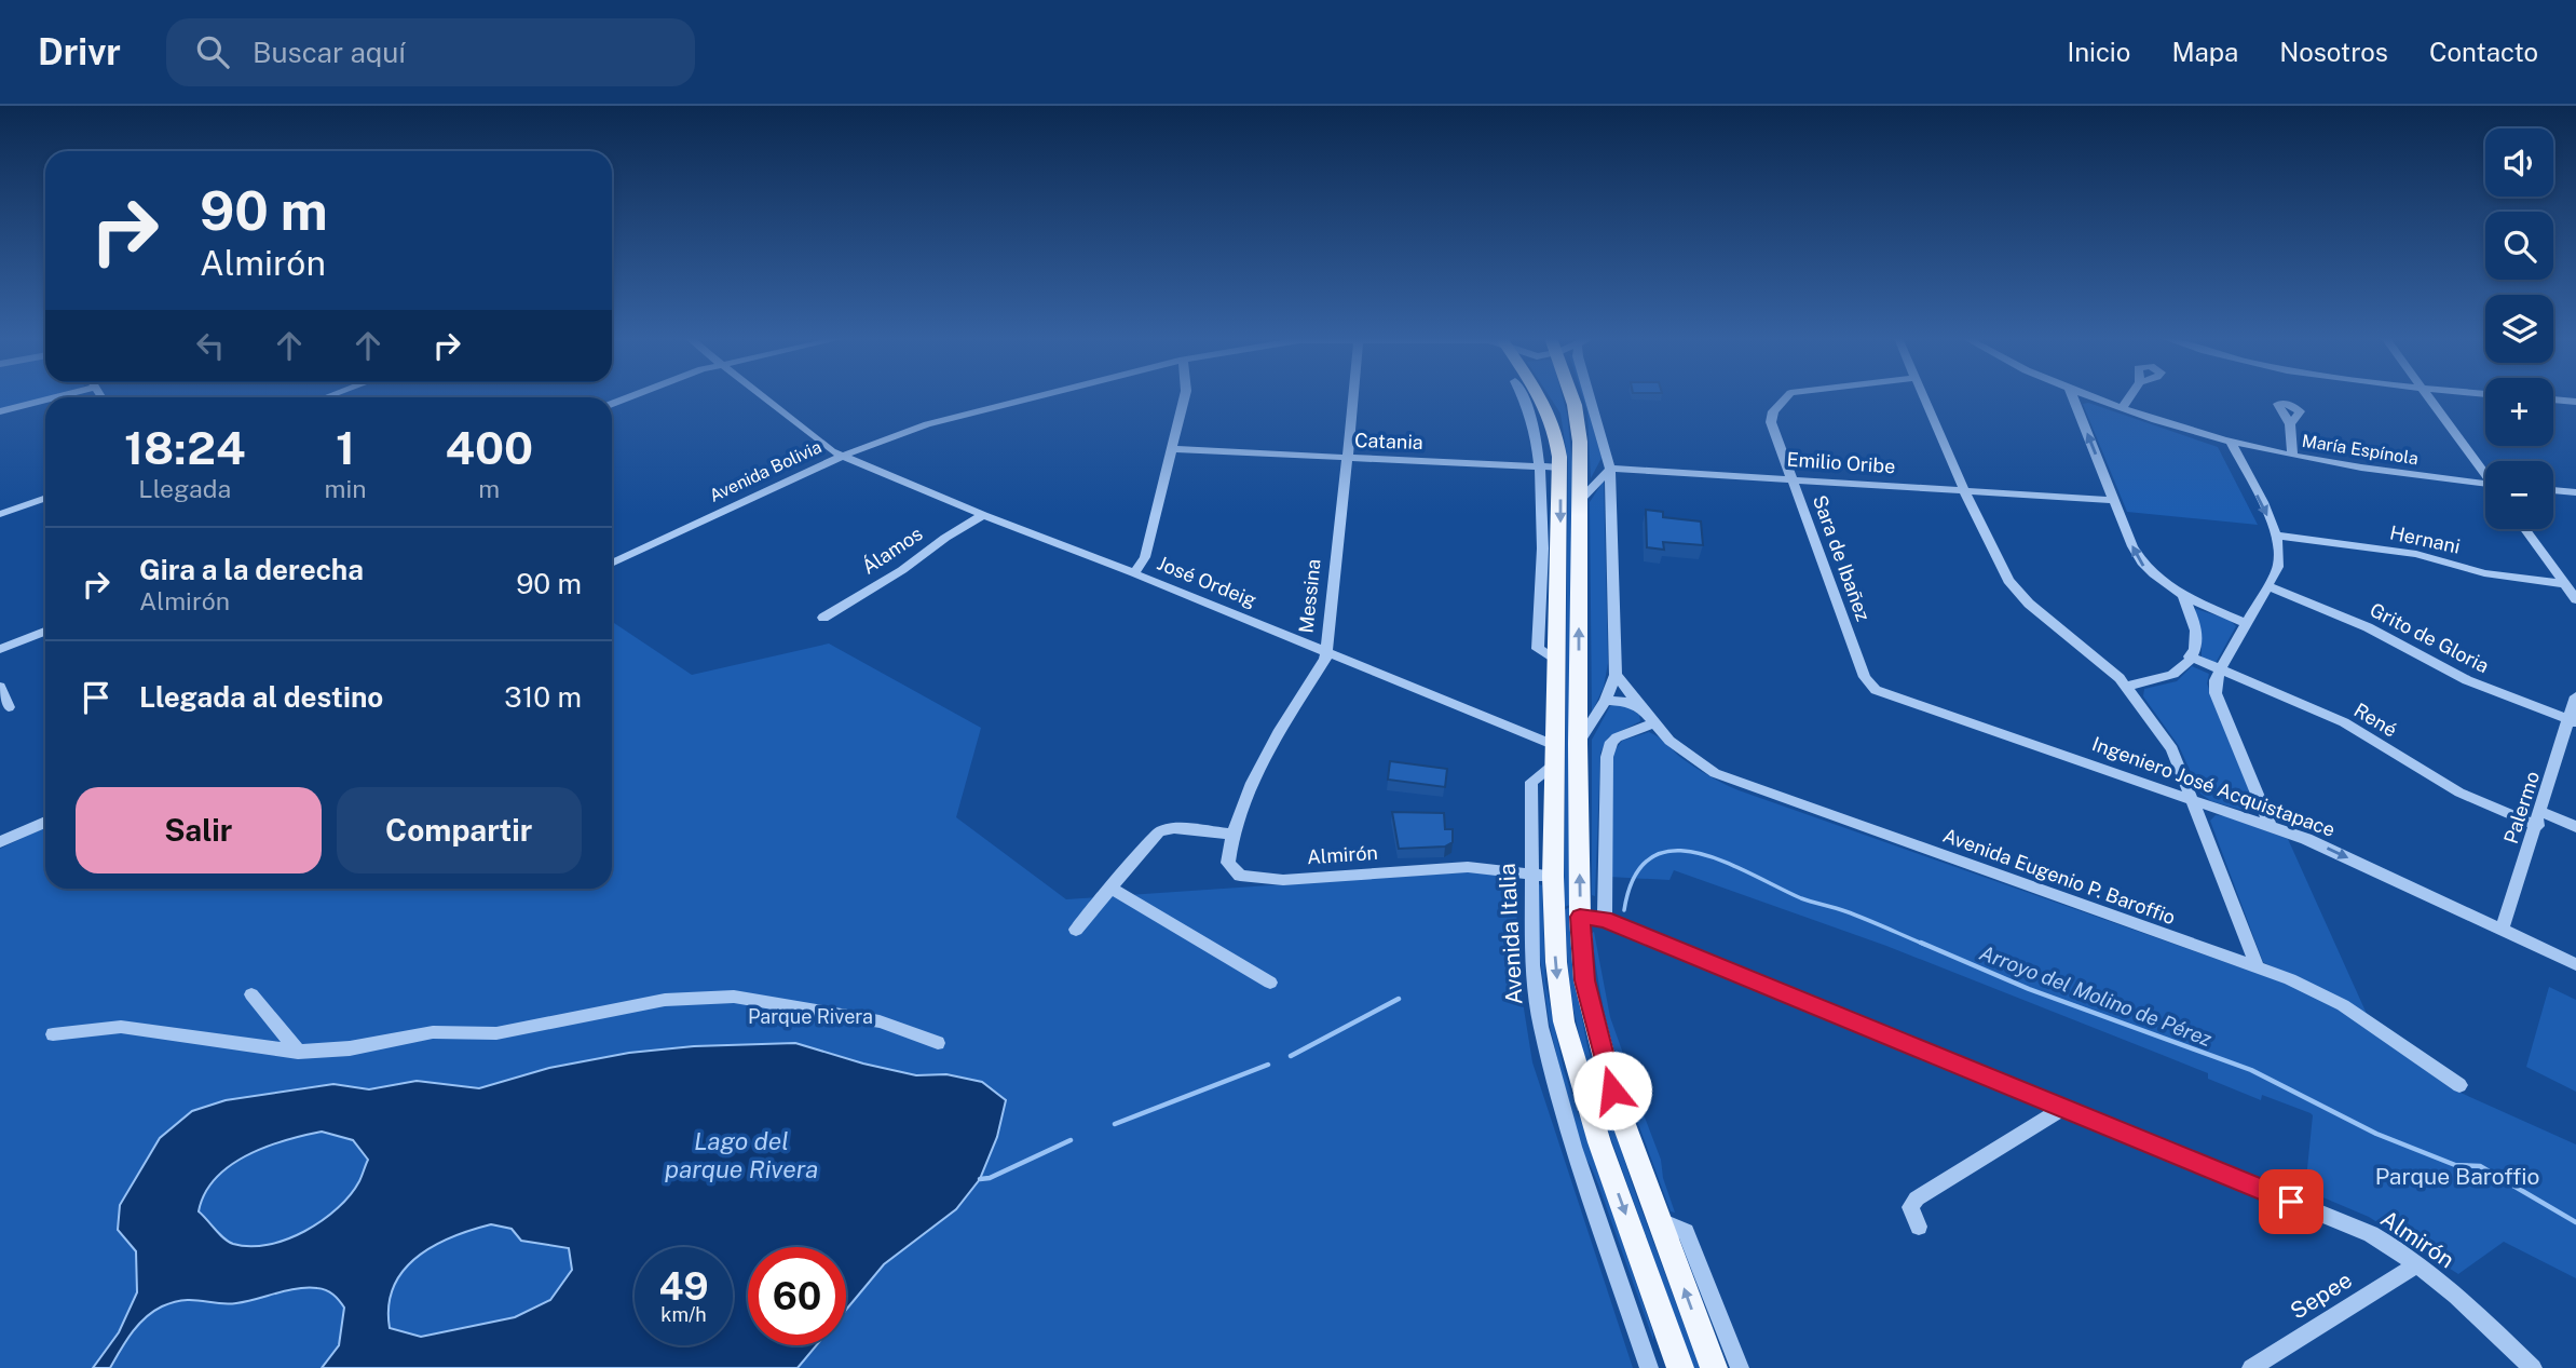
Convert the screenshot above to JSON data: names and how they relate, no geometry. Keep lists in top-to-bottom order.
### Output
{
  "streets": {
    "main road": ["Avenida Italia"],
    "street": [
      "Catania",
      "María Espínola",
      "Emilio Oribe",
      "Avenida Bolivia",
      "Hernani",
      "Álamos",
      "Sara de Ibañez",
      "José Ordeig",
      "Messina",
      "Grito de Gloria",
      "René",
      "Ingeniero José Acquistapace",
      "Palermo",
      "Almirón",
      "Avenida Eugenio P. Baroffio",
      "Sepee"
    ]
  },
  "crossings": [
    ["Catania", "Messina"],
    ["Catania", "Avenida Italia"],
    ["Emilio Oribe", "Sara de Ibañez"],
    ["Avenida Bolivia", "José Ordeig"],
    ["Álamos", "José Ordeig"],
    ["Sara de Ibañez", "Ingeniero José Acquistapace"],
    ["José Ordeig", "Messina"],
    ["José Ordeig", "Avenida Italia"],
    ["Messina", "Almirón"],
    ["Grito de Gloria", "Palermo"],
    ["René", "Palermo"],
    ["Ingeniero José Acquistapace", "Palermo"],
    ["Almirón", "Avenida Italia"],
    ["Almirón", "Sepee"]
  ],
  "water": ["Arroyo del Molino de Pérez", "Lago del parque Rivera"],
  "parks": ["Parque Rivera", "Parque Baroffio"],
  "page": {
    "header": "Drivr",
    "search": "Buscar aquí",
    "nav": [
      "Inicio",
      "Mapa",
      "Nosotros",
      "Contacto"
    ],
    "map_buttons": ["+", "−"],
    "turn": ["90 m", "Almirón"],
    "eta": [
      "18:24",
      "Llegada",
      "1",
      "min",
      "400",
      "m"
    ],
    "list": [
      {
        "name": "Gira a la derecha",
        "note": "Almirón",
        "value": "90 m"
      },
      {
        "name": "Llegada al destino",
        "value": "310 m"
      }
    ],
    "buttons": ["Salir", "Compartir"],
    "speed": "49 km/h",
    "limit": "60"
  }
}
